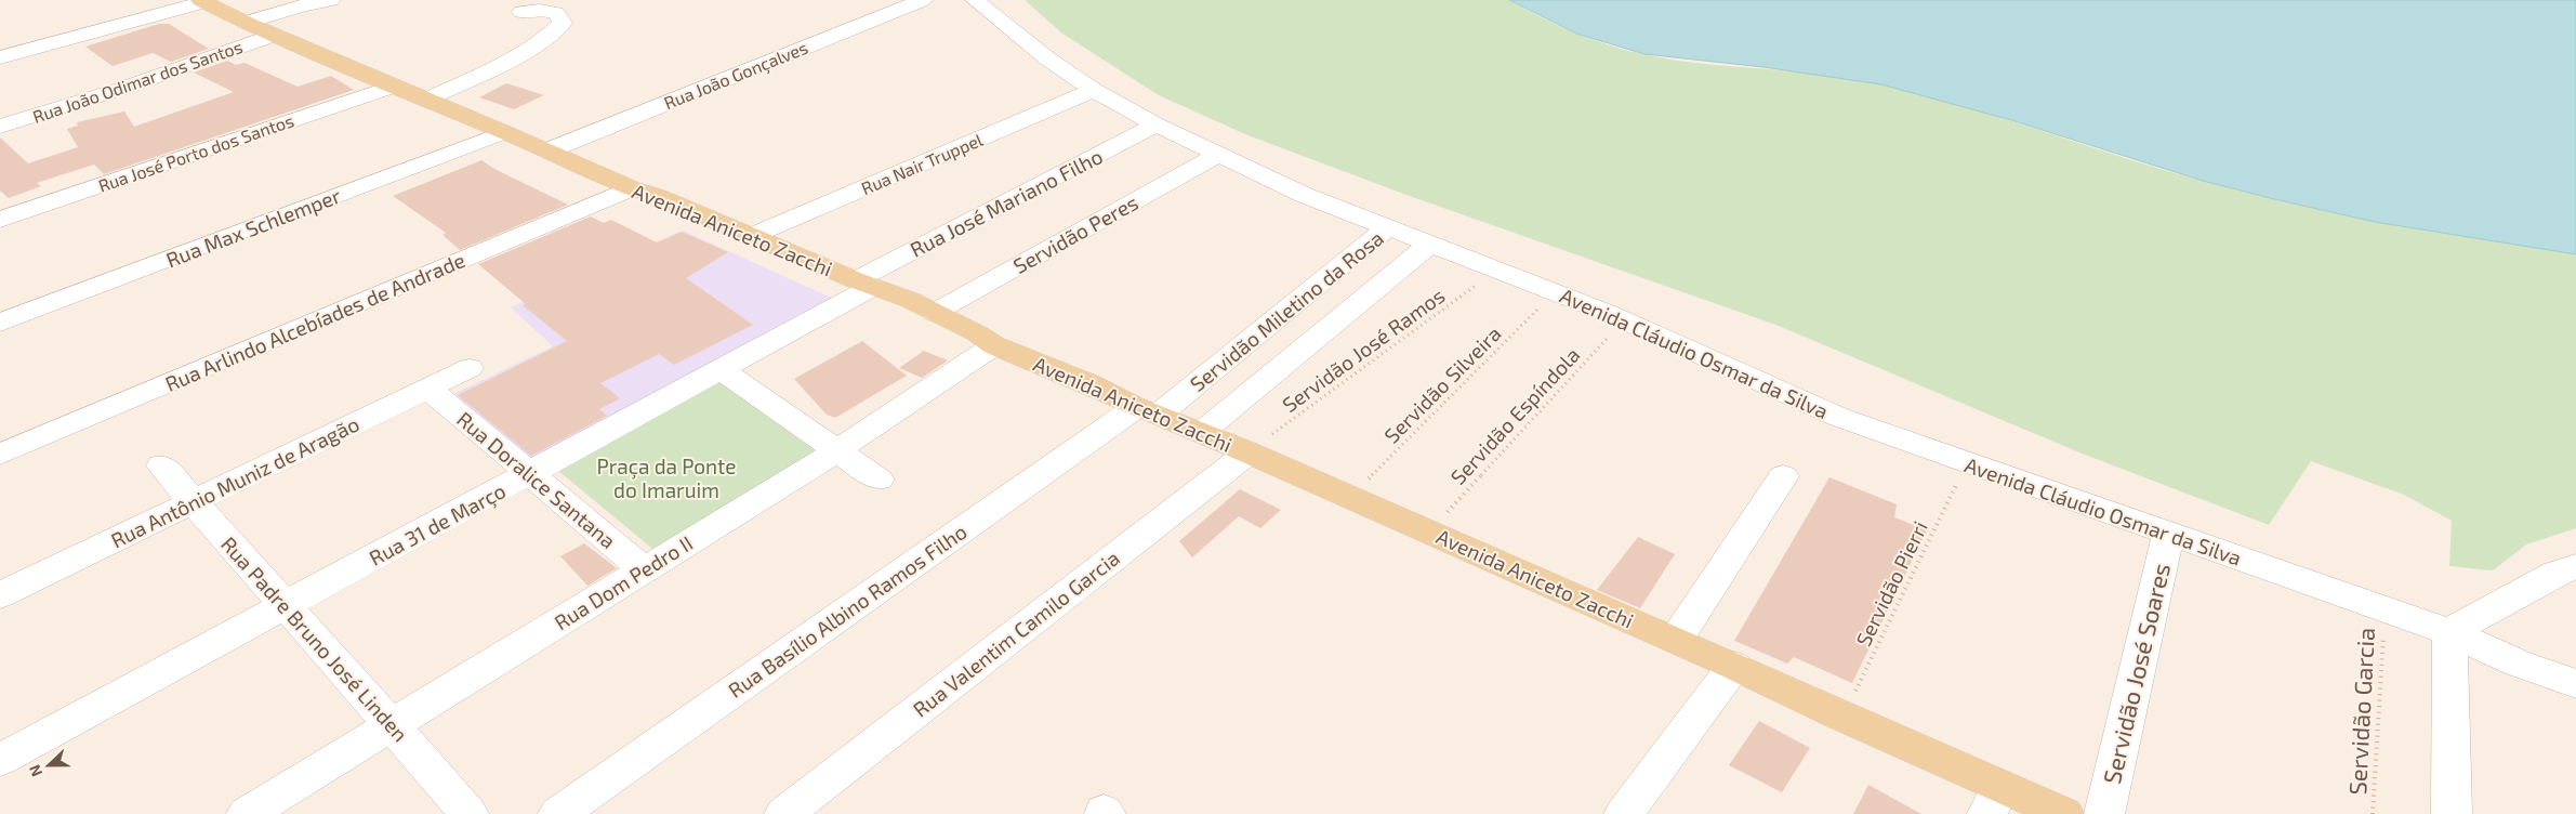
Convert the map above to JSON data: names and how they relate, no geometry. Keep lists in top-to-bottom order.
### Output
{
  "streets": {
    "main road": ["Avenida Aniceto Zacchi"],
    "street": [
      "Rua João Gonçalves",
      "Rua João Odimar dos Santos",
      "Rua José Porto dos Santos",
      "Rua Nair Truppel",
      "Rua José Mariano Filho",
      "Rua Max Schlemper",
      "Servidão Peres",
      "Servidão Miletino da Rosa",
      "Rua Arlindo Alcebíades de Andrade",
      "Avenida Cláudio Osmar da Silva",
      "Rua Doralice Santana",
      "Rua Antônio Muniz de Aragão",
      "Rua 31 de Março",
      "Rua Dom Pedro II",
      "Rua Basílio Albino Ramos Filho",
      "Rua Valentim Camilo Garcia",
      "Rua Padre Bruno José Linden",
      "Servidão José Soares"
    ],
    "path": [
      "Servidão José Ramos",
      "Servidão Silveira",
      "Servidão Espíndola",
      "Servidão Pierri",
      "Servidão Garcia"
    ]
  },
  "crossings": [
    ["Rua João Gonçalves", "Avenida Aniceto Zacchi"],
    ["Rua João Odimar dos Santos", "Avenida Aniceto Zacchi"],
    ["Rua José Porto dos Santos", "Avenida Aniceto Zacchi"],
    ["Rua Nair Truppel", "Avenida Aniceto Zacchi"],
    ["Rua Nair Truppel", "Avenida Cláudio Osmar da Silva"],
    ["Rua José Mariano Filho", "Avenida Aniceto Zacchi"],
    ["Rua José Mariano Filho", "Avenida Cláudio Osmar da Silva"],
    ["Rua José Mariano Filho", "Rua 31 de Março"],
    ["Rua Max Schlemper", "Avenida Aniceto Zacchi"],
    ["Avenida Aniceto Zacchi", "Servidão Peres"],
    ["Avenida Aniceto Zacchi", "Servidão Miletino da Rosa"],
    ["Avenida Aniceto Zacchi", "Rua Arlindo Alcebíades de Andrade"],
    ["Avenida Aniceto Zacchi", "Servidão José Ramos"],
    ["Avenida Aniceto Zacchi", "Servidão Silveira"],
    ["Avenida Aniceto Zacchi", "Servidão Espíndola"],
    ["Avenida Aniceto Zacchi", "Rua 31 de Março"],
    ["Avenida Aniceto Zacchi", "Rua Dom Pedro II"],
    ["Avenida Aniceto Zacchi", "Servidão Pierri"],
    ["Avenida Aniceto Zacchi", "Rua Basílio Albino Ramos Filho"],
    ["Avenida Aniceto Zacchi", "Rua Valentim Camilo Garcia"],
    ["Servidão Peres", "Avenida Cláudio Osmar da Silva"],
    ["Servidão Miletino da Rosa", "Avenida Cláudio Osmar da Silva"],
    ["Servidão Miletino da Rosa", "Rua Basílio Albino Ramos Filho"],
    ["Servidão José Ramos", "Avenida Cláudio Osmar da Silva"],
    ["Servidão José Ramos", "Rua Valentim Camilo Garcia"],
    ["Avenida Cláudio Osmar da Silva", "Servidão Silveira"],
    ["Avenida Cláudio Osmar da Silva", "Servidão Espíndola"],
    ["Avenida Cláudio Osmar da Silva", "Servidão Pierri"],
    ["Avenida Cláudio Osmar da Silva", "Servidão José Soares"],
    ["Avenida Cláudio Osmar da Silva", "Servidão Garcia"],
    ["Rua Doralice Santana", "Rua Antônio Muniz de Aragão"],
    ["Rua Doralice Santana", "Rua 31 de Março"],
    ["Rua Doralice Santana", "Rua Dom Pedro II"],
    ["Rua Antônio Muniz de Aragão", "Rua Padre Bruno José Linden"],
    ["Rua 31 de Março", "Rua Padre Bruno José Linden"],
    ["Rua Dom Pedro II", "Rua Padre Bruno José Linden"]
  ],
  "parks": ["Praça da Ponte do Imaruim"],
  "north": "left"
}
